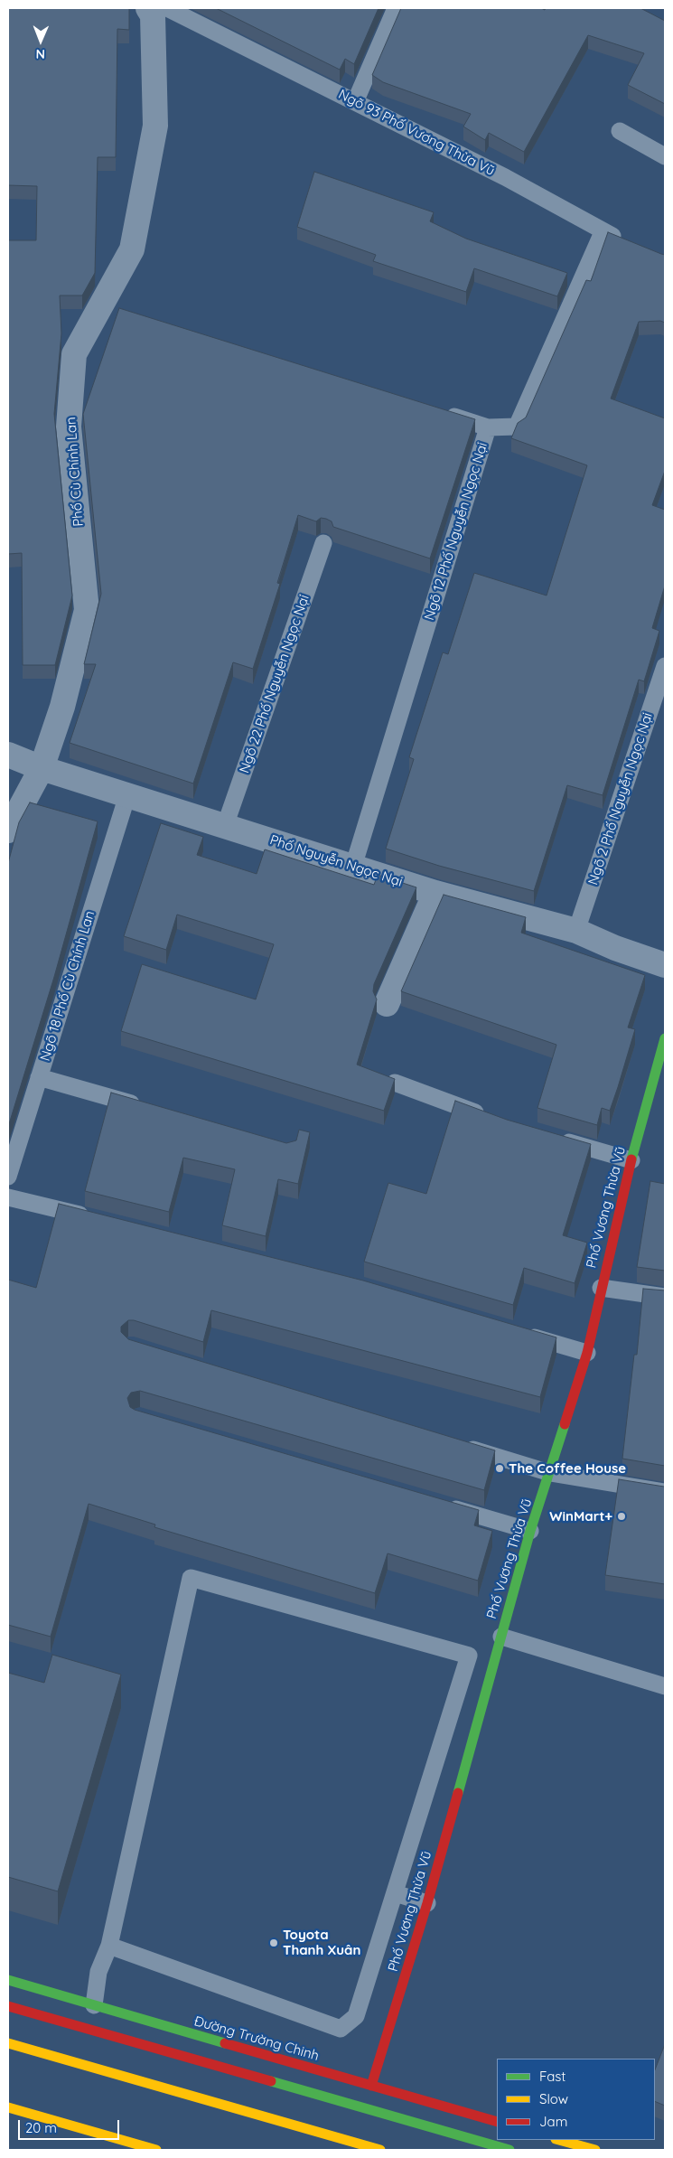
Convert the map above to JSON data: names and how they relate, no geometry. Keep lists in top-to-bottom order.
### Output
{
  "streets": {
    "main road": ["Phố Vương Thừa Vũ", "Đường Trường Chinh"],
    "street": ["Phố Cù Chính Lan", "Phố Nguyễn Ngọc Nại"],
    "lane": [
      "Ngõ 93 Phố Vương Thừa Vũ",
      "Ngõ 12 Phố Nguyễn Ngọc Nại",
      "Ngõ 22 Phố Nguyễn Ngọc Nại",
      "Ngõ 2 Phố Nguyễn Ngọc Nại",
      "Ngõ 18 Phố Cù Chính Lan"
    ]
  },
  "crossings": [
    ["Ngõ 93 Phố Vương Thừa Vũ", "Ngõ 12 Phố Nguyễn Ngọc Nại"],
    ["Phố Cù Chính Lan", "Phố Nguyễn Ngọc Nại"],
    ["Ngõ 12 Phố Nguyễn Ngọc Nại", "Phố Nguyễn Ngọc Nại"],
    ["Ngõ 22 Phố Nguyễn Ngọc Nại", "Phố Nguyễn Ngọc Nại"],
    ["Ngõ 2 Phố Nguyễn Ngọc Nại", "Phố Nguyễn Ngọc Nại"],
    ["Phố Nguyễn Ngọc Nại", "Ngõ 18 Phố Cù Chính Lan"],
    ["Phố Vương Thừa Vũ", "Đường Trường Chinh"]
  ],
  "places": ["The Coffee House", "WinMart+", "Toyota Thanh Xuân"],
  "legend": ["Fast", "Slow", "Jam"],
  "scale_bar": "20 m",
  "north": "bottom"
}
